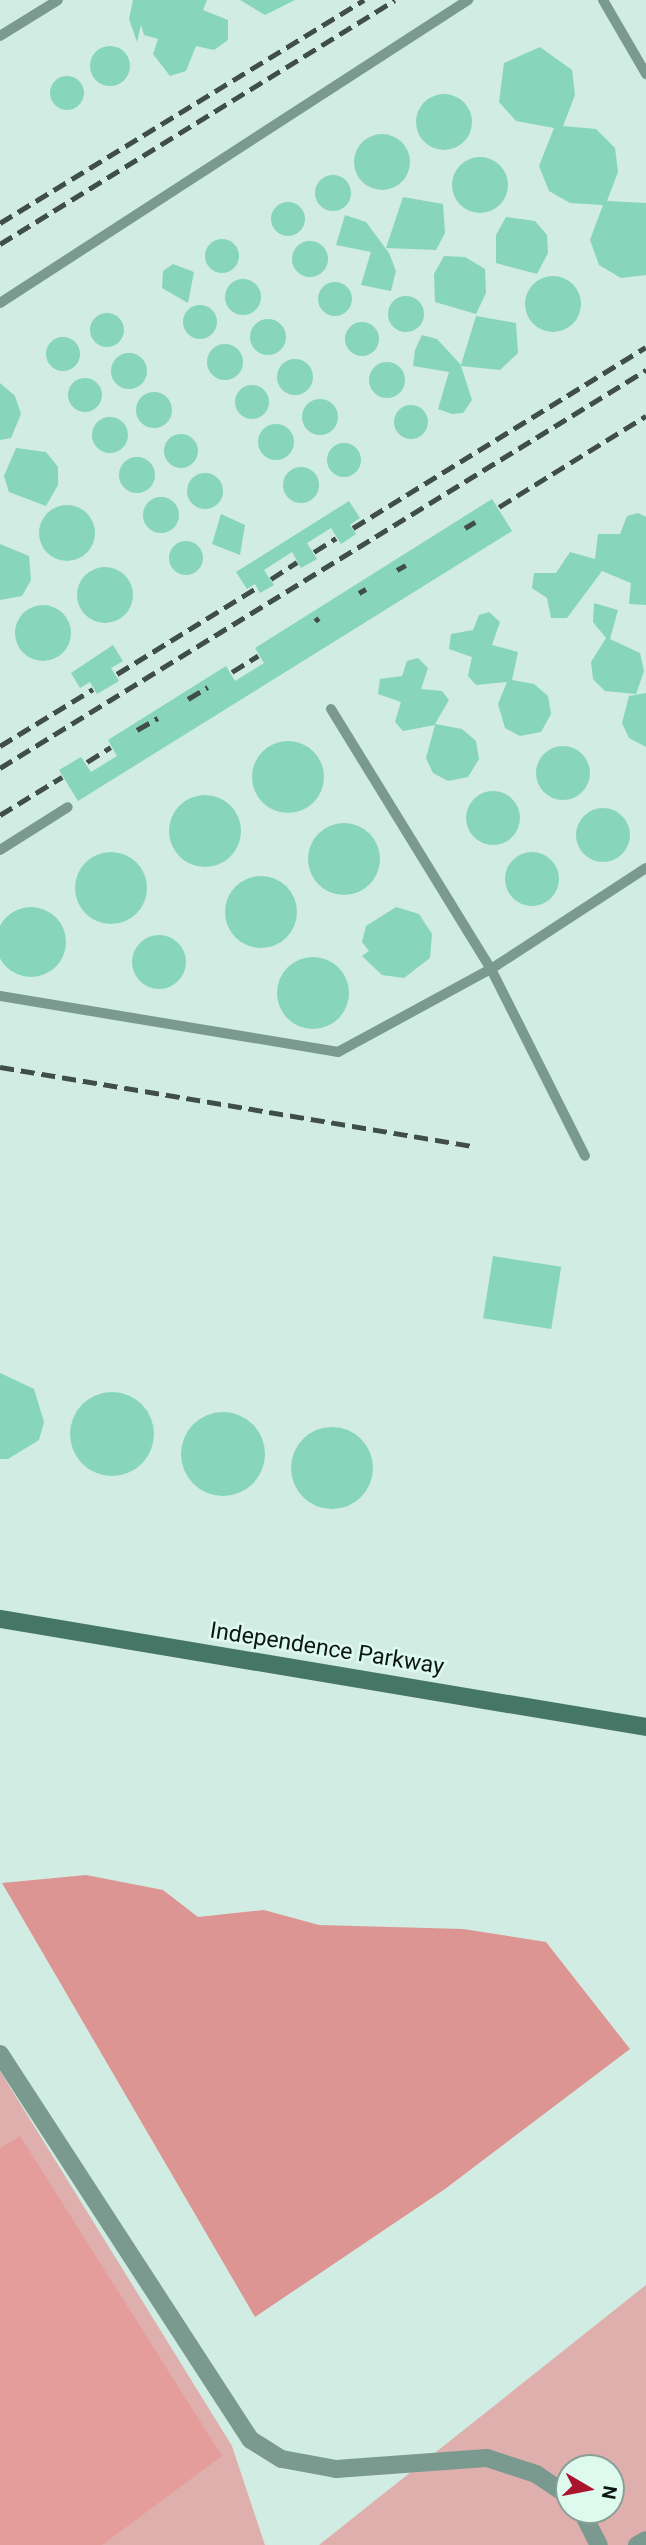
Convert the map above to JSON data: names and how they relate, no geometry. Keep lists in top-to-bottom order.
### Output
{
  "streets": {
    "main road": ["Independence Parkway"]
  },
  "north": "right"
}
